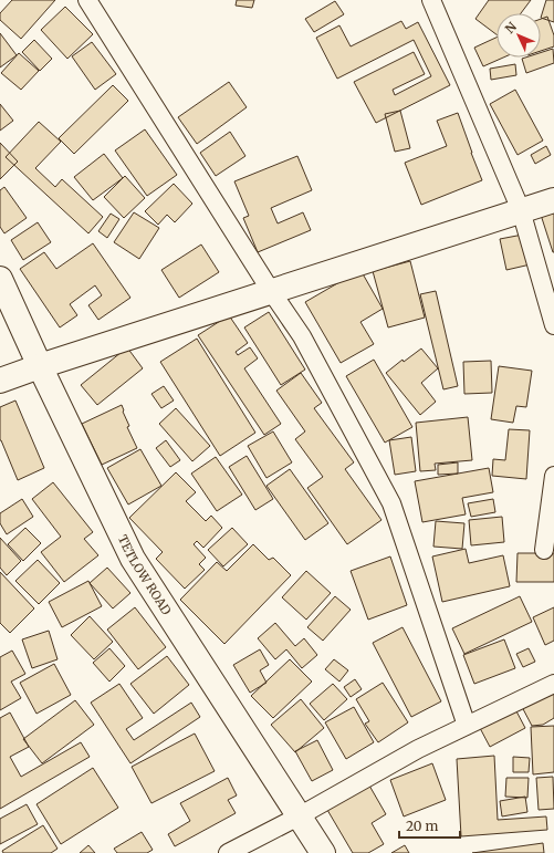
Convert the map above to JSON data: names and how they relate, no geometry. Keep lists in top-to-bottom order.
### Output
{
  "streets": {
    "street": ["TETLOW ROAD"]
  },
  "scale_bar": "20 m",
  "north": "top left"
}
